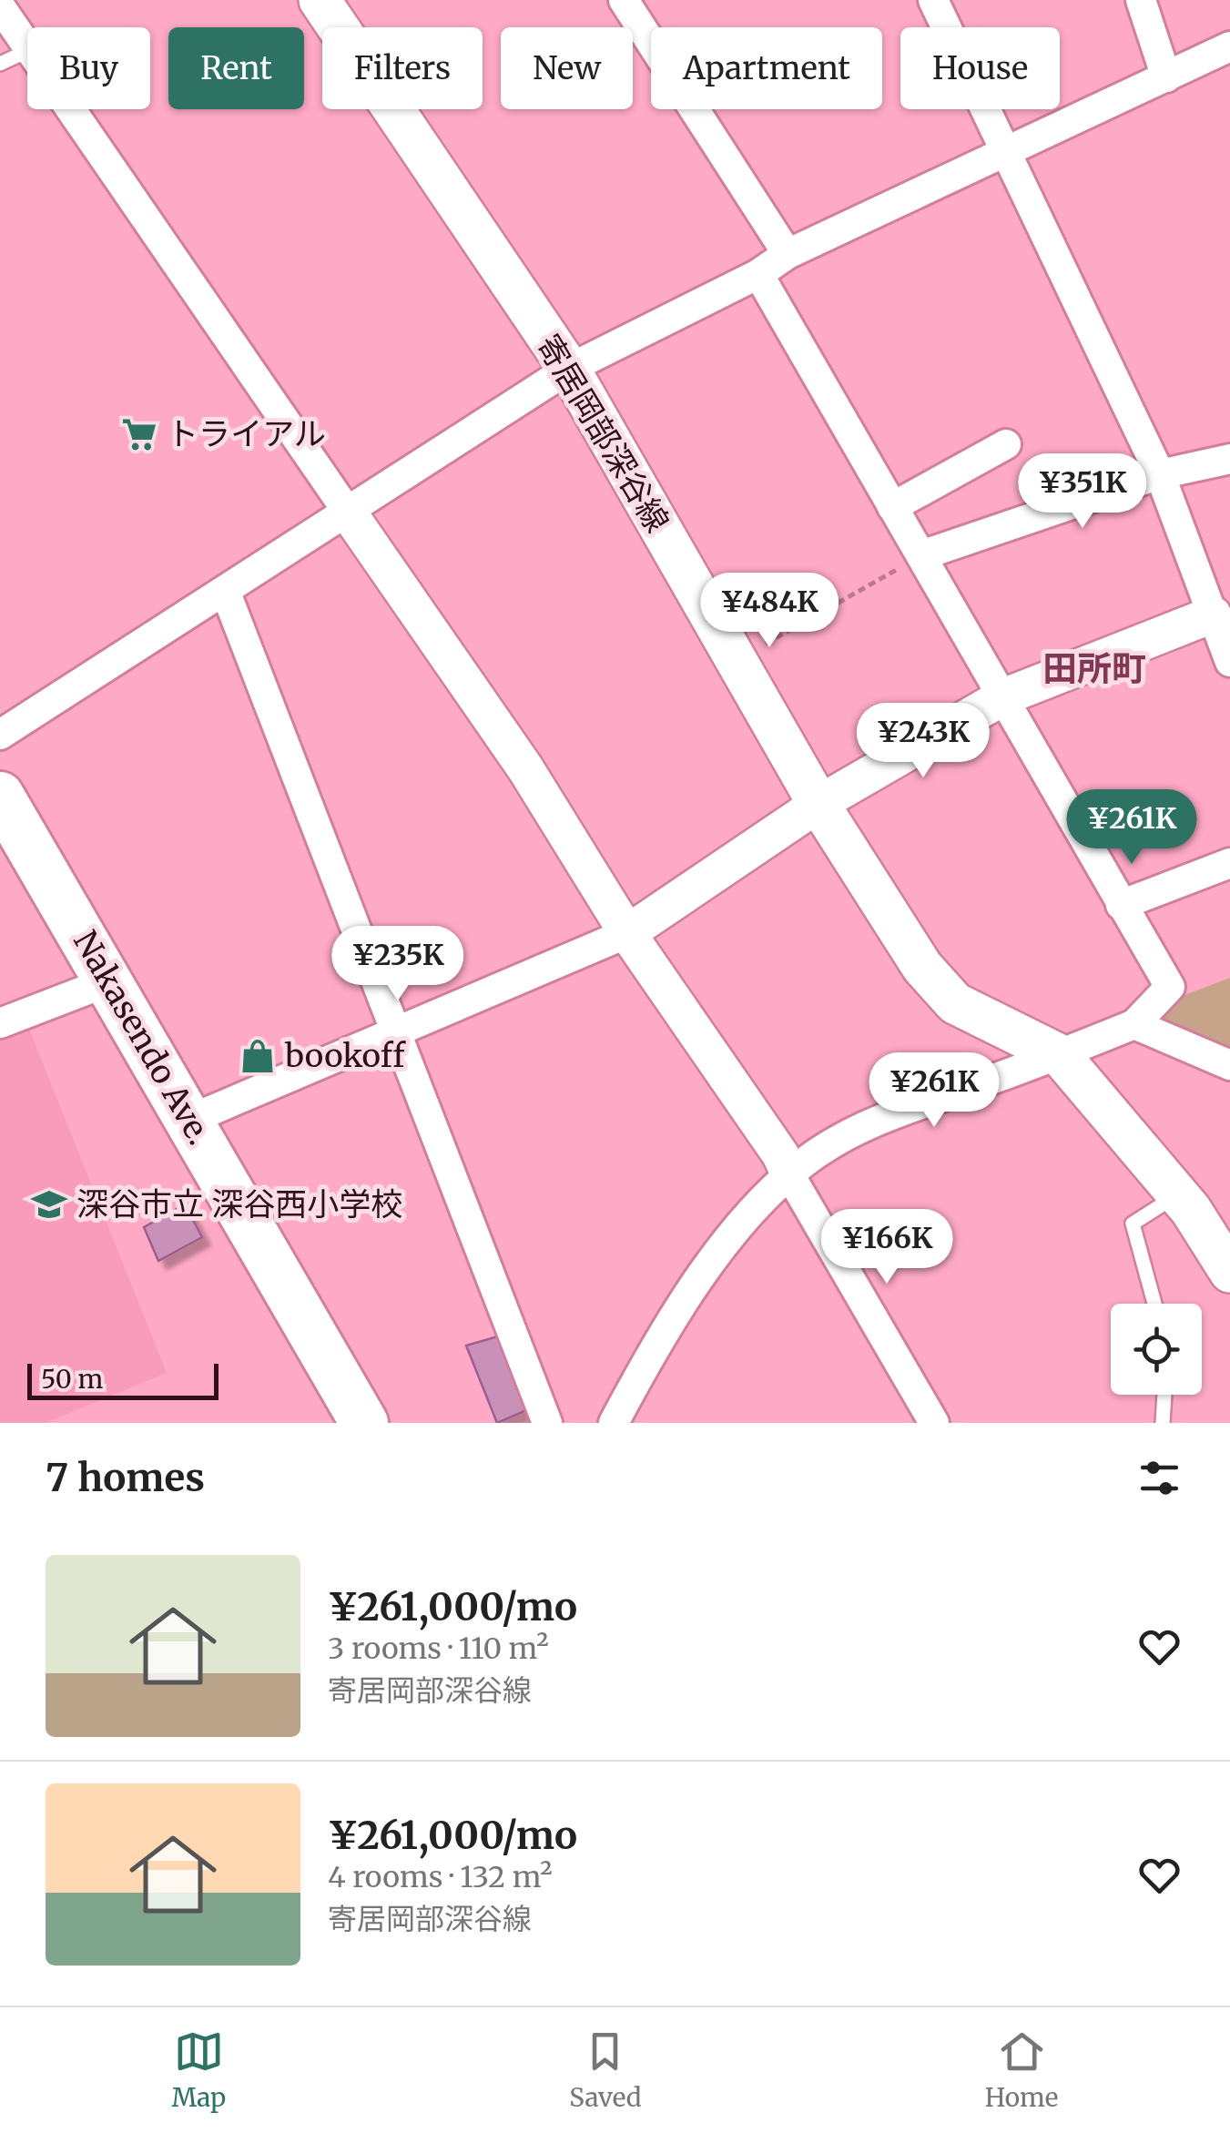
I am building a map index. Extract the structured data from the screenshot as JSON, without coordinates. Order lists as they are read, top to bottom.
{
  "streets": {
    "highway": ["Nakasendo Ave."],
    "main road": ["寄居岡部深谷線"]
  },
  "districts": ["田所町"],
  "places": {
    "supermarket": ["トライアル"],
    "shop": ["bookoff"],
    "school or university": ["深谷市立 深谷西小学校"]
  },
  "scale_bar": "50 m",
  "page": {
    "chip": [
      "Buy",
      "Rent",
      "Filters",
      "New",
      "Apartment",
      "House"
    ],
    "price": [
      "¥351K",
      "¥484K",
      "¥243K",
      "¥261K",
      "¥235K",
      "¥261K",
      "¥166K"
    ],
    "scale": "50 m",
    "heading": "7 homes",
    "list": [
      {
        "name": "¥261,000/mo",
        "note": "3 rooms · 110 m² · 寄居岡部深谷線"
      },
      {
        "name": "¥261,000/mo",
        "note": "4 rooms · 132 m² · 寄居岡部深谷線"
      }
    ],
    "tabs": ["Map", "Saved", "Home"]
  }
}
